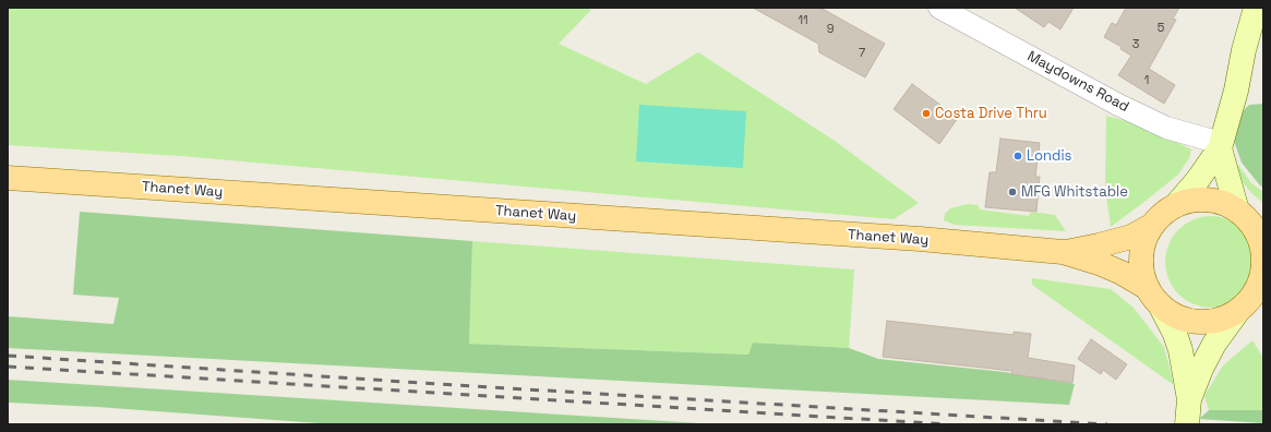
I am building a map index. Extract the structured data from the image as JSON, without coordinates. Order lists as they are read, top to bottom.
{
  "streets": {
    "main road": ["Thanet Way"],
    "street": ["Maydowns Road"]
  },
  "places": ["Costa Drive Thru", "Londis", "MFG Whitstable"],
  "house_numbers": [
    "11",
    "5",
    "9",
    "3",
    "7",
    "1"
  ]
}
